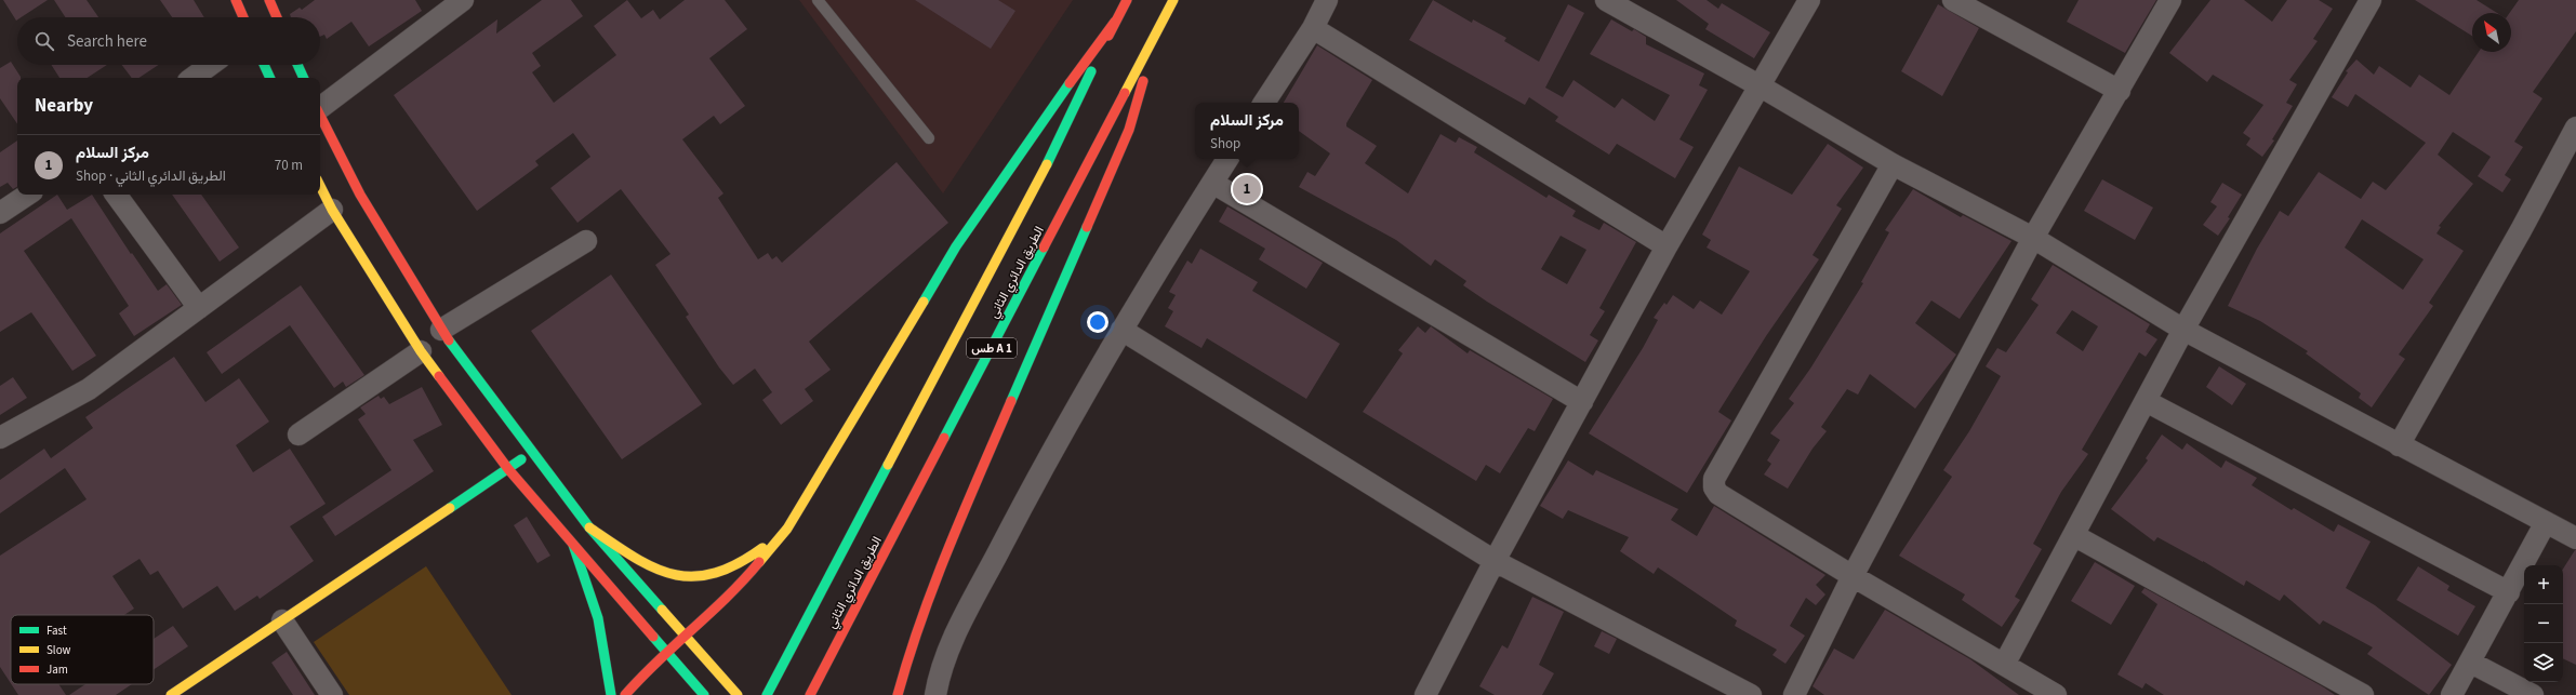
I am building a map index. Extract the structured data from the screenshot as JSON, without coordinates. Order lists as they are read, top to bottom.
{
  "streets": {
    "main road": ["الطريق الدائري الثاني", "طس A 1"]
  },
  "legend": ["Fast", "Slow", "Jam"],
  "north": "top left",
  "page": {
    "search": "Search here",
    "heading": "Nearby",
    "popup": ["مركز السلام", "Shop"],
    "list": [
      {
        "mark": "1",
        "name": "مركز السلام",
        "note": "Shop · الطريق الدائري الثاني",
        "value": "70 m"
      }
    ],
    "pins": "1",
    "map_buttons": ["+", "−"]
  }
}
